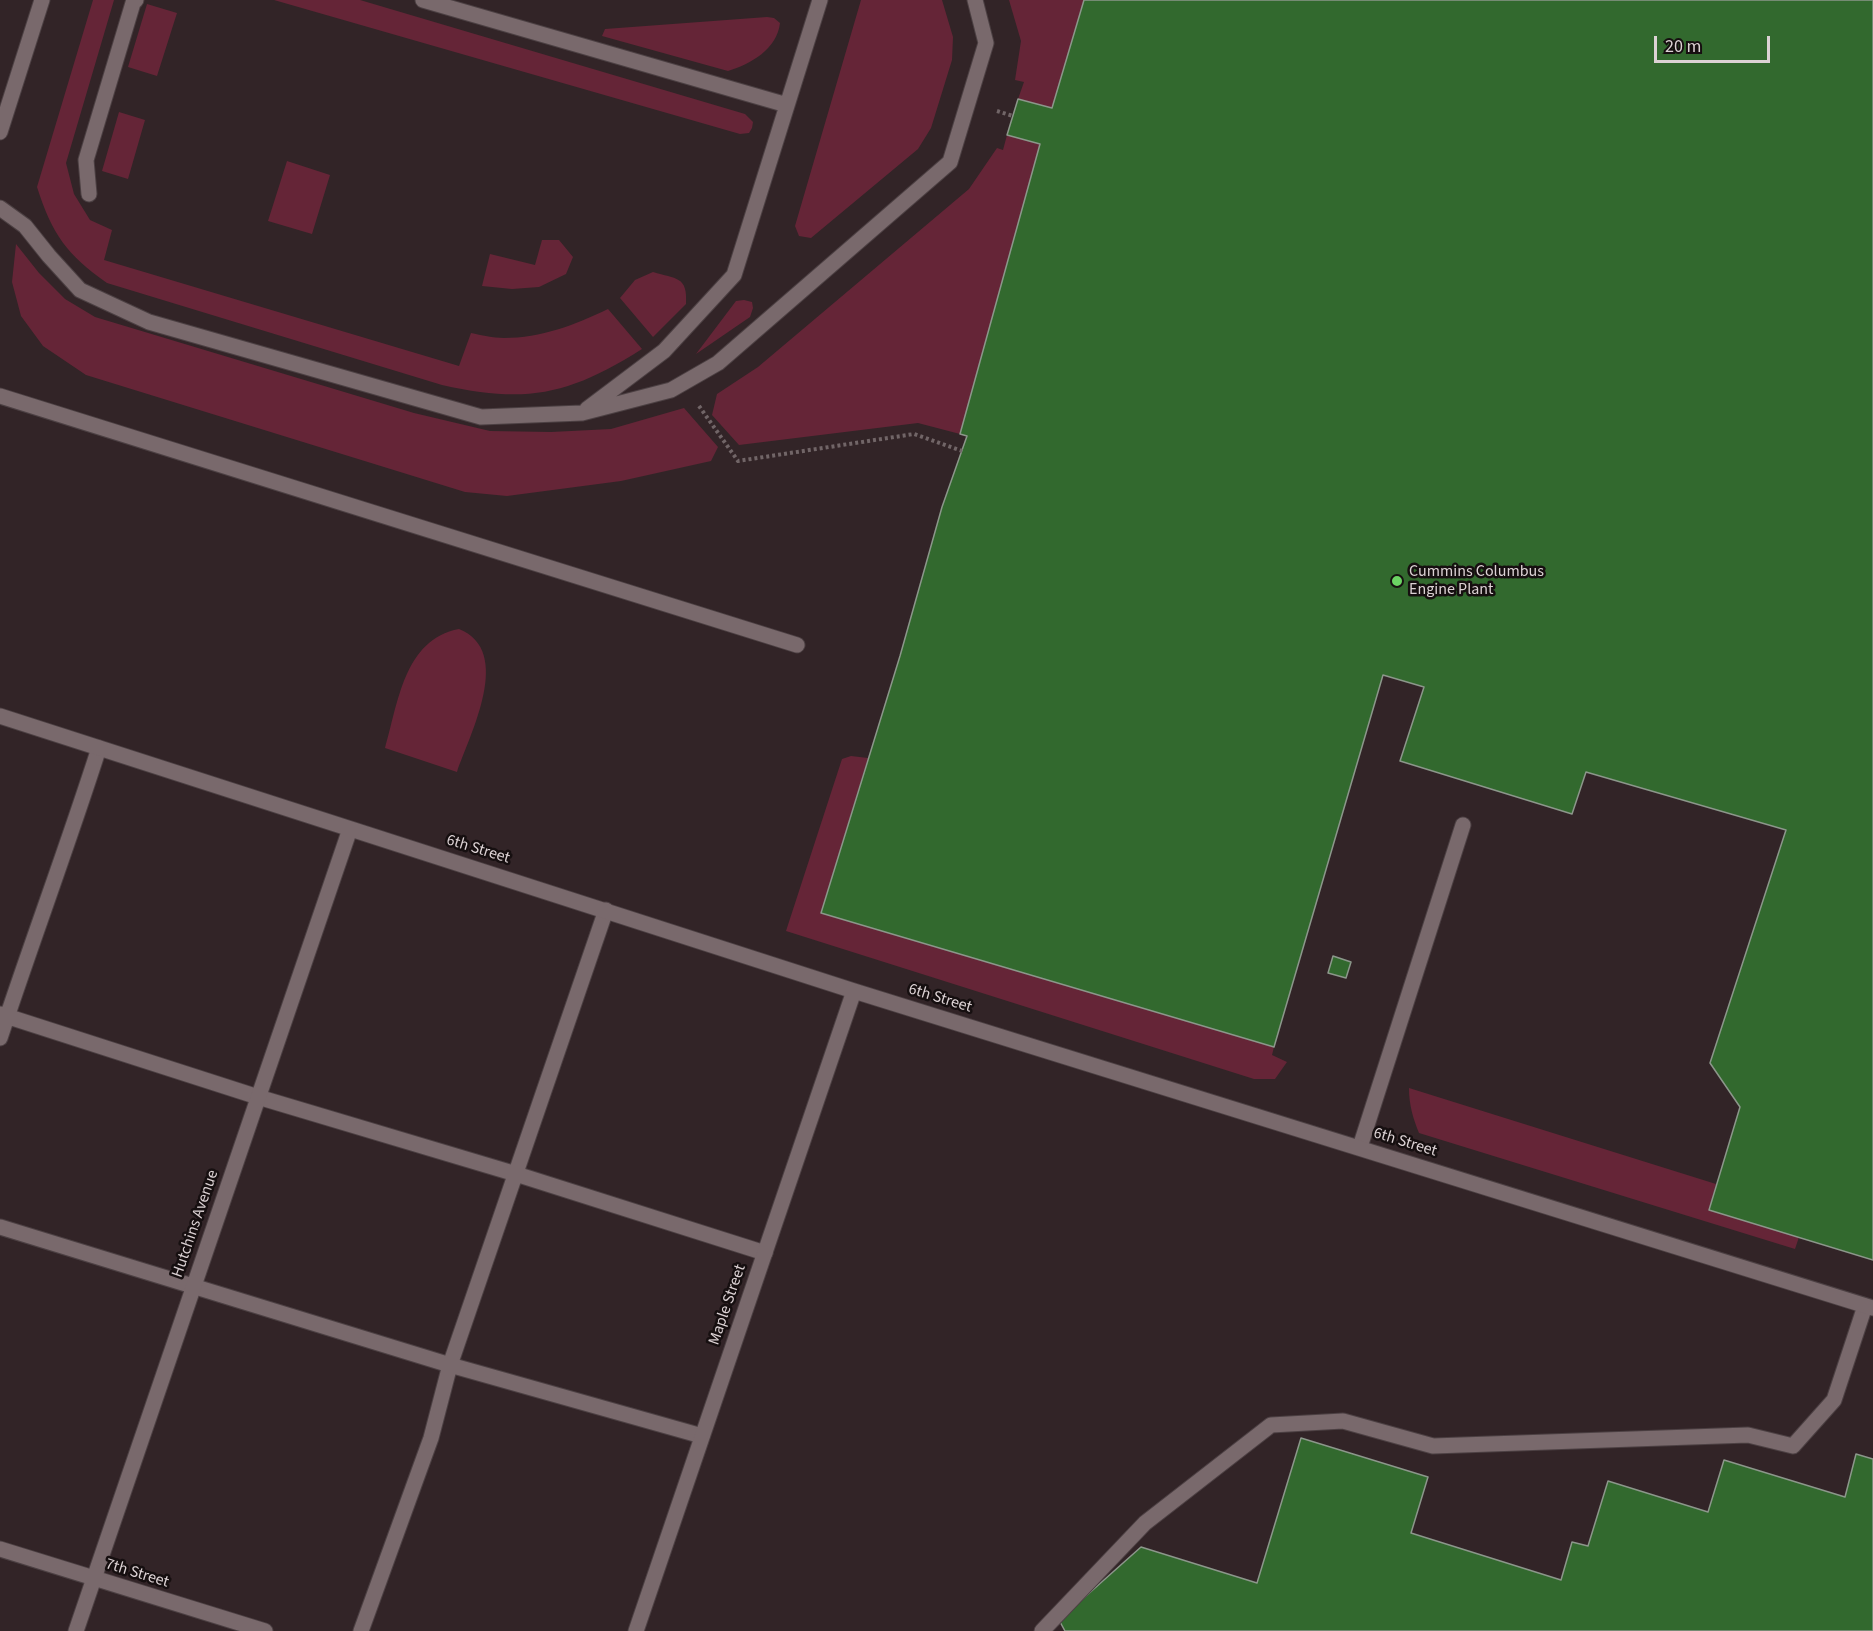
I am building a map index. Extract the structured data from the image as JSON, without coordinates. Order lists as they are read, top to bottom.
{
  "streets": {
    "street": [
      "6th Street",
      "Hutchins Avenue",
      "Maple Street",
      "7th Street"
    ]
  },
  "crossings": [
    ["6th Street", "Hutchins Avenue"],
    ["6th Street", "Maple Street"],
    ["Hutchins Avenue", "7th Street"]
  ],
  "places": ["Cummins Columbus Engine Plant"],
  "scale_bar": "20 m"
}
